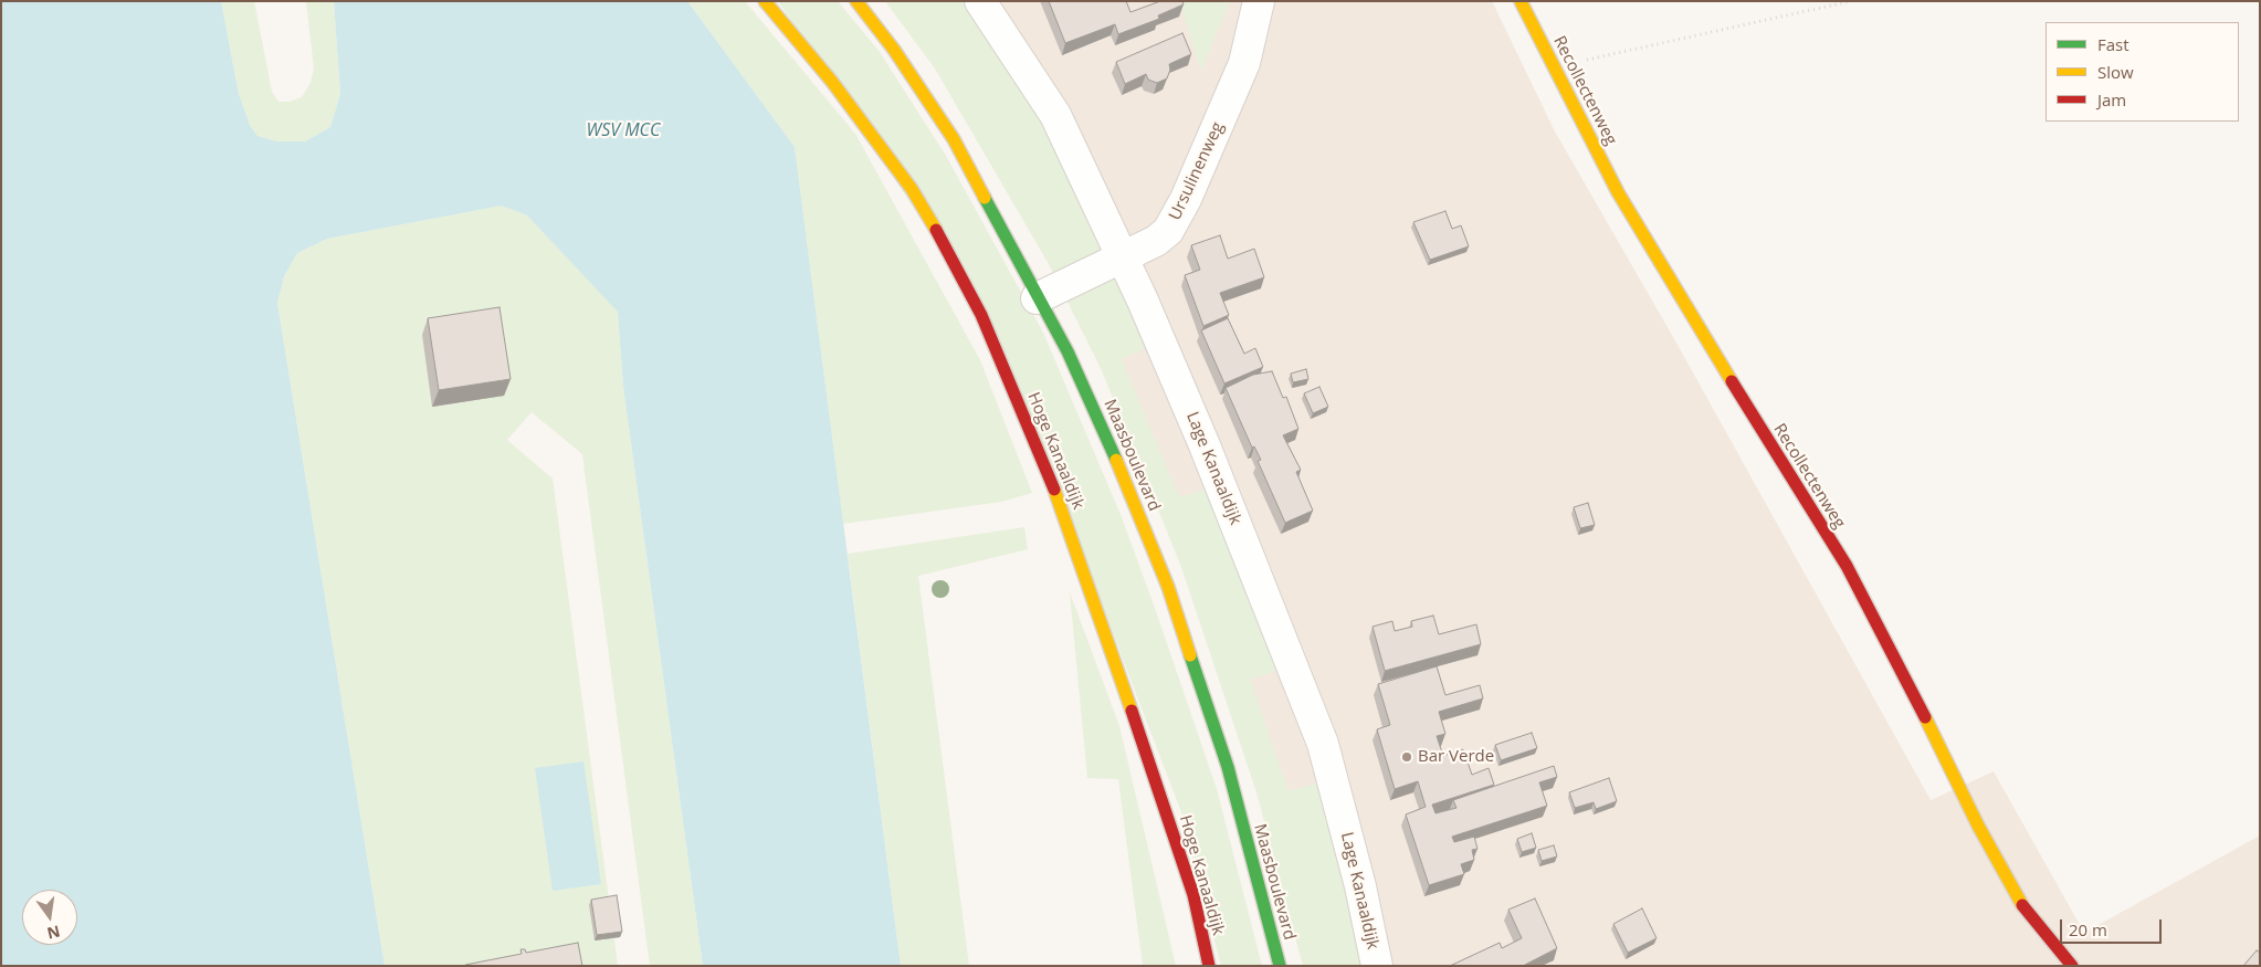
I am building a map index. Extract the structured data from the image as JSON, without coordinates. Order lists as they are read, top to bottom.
{
  "streets": {
    "street": [
      "Recollectenweg",
      "Ursulinenweg",
      "Hoge Kanaaldijk",
      "Maasboulevard",
      "Lage Kanaaldijk"
    ]
  },
  "crossings": [
    ["Ursulinenweg", "Maasboulevard"],
    ["Ursulinenweg", "Lage Kanaaldijk"]
  ],
  "water": ["WSV MCC"],
  "places": ["Bar Verde"],
  "legend": ["Fast", "Slow", "Jam"],
  "scale_bar": "20 m",
  "north": "bottom"
}
